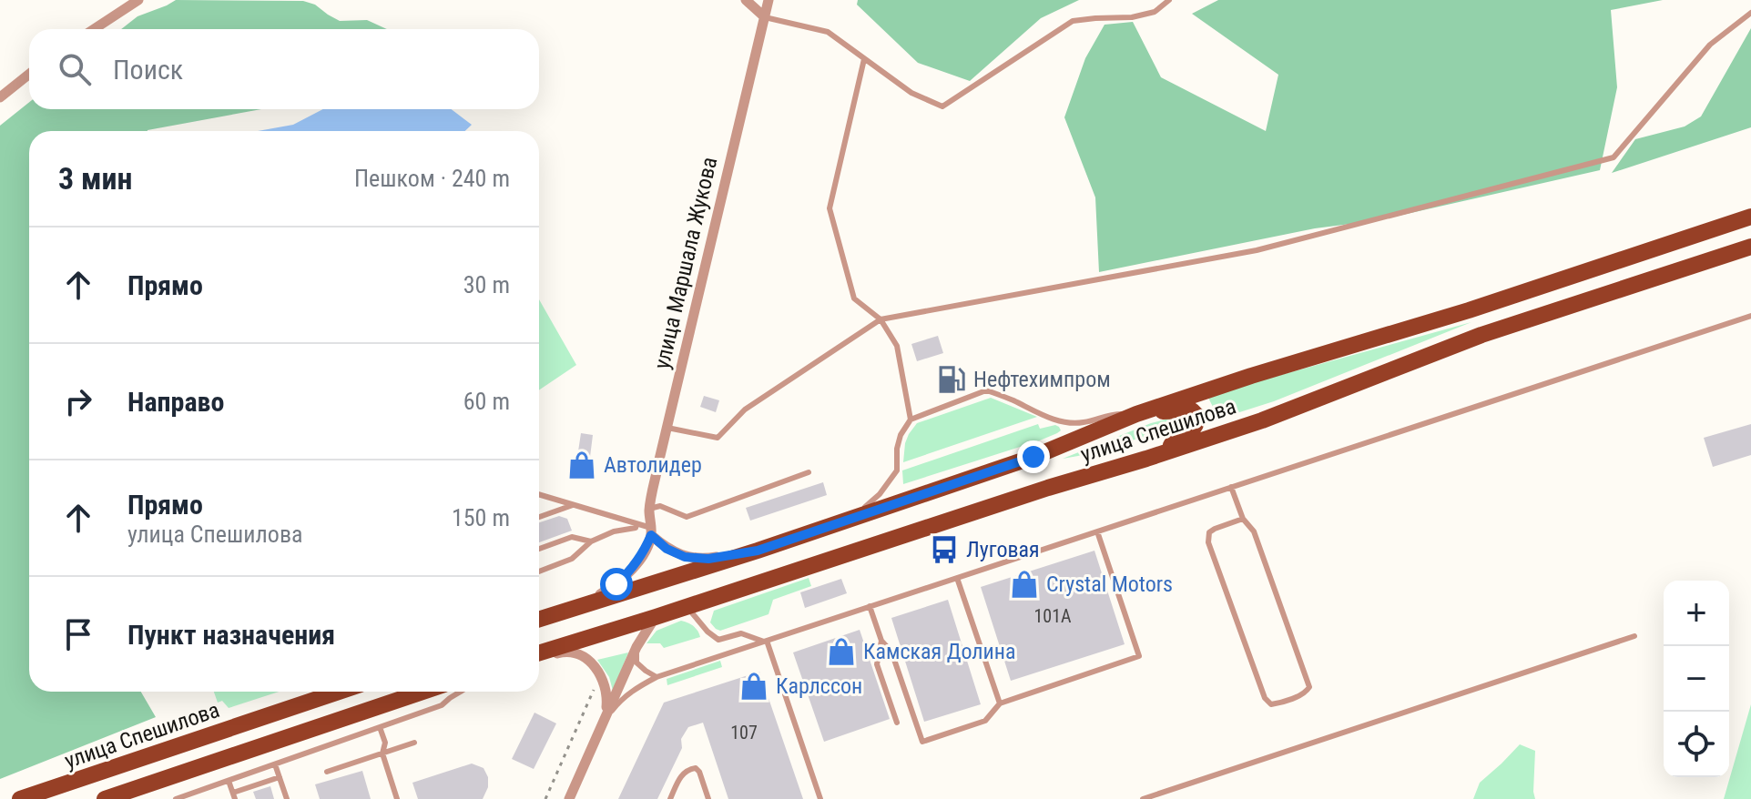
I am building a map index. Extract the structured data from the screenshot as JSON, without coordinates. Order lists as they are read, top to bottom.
{
  "streets": {
    "main road": ["улица Спешилова"],
    "street": ["улица Маршала Жукова"]
  },
  "places": {
    "fuel station": ["Нефтехимпром"],
    "shop": [
      "Автолидер",
      "Crystal Motors",
      "Камская Долина",
      "Карлссон"
    ],
    "bus stop": ["Луговая"]
  },
  "house_numbers": ["101А", "107"],
  "page": {
    "search": "Поиск",
    "heading": ["3 мин", "Пешком · 240 m"],
    "list": [
      ["Прямо", "30 m"],
      ["Направо", "60 m"],
      ["Прямо", "улица Спешилова", "150 m"],
      "Пункт назначения"
    ],
    "map_buttons": ["+", "−"]
  }
}
